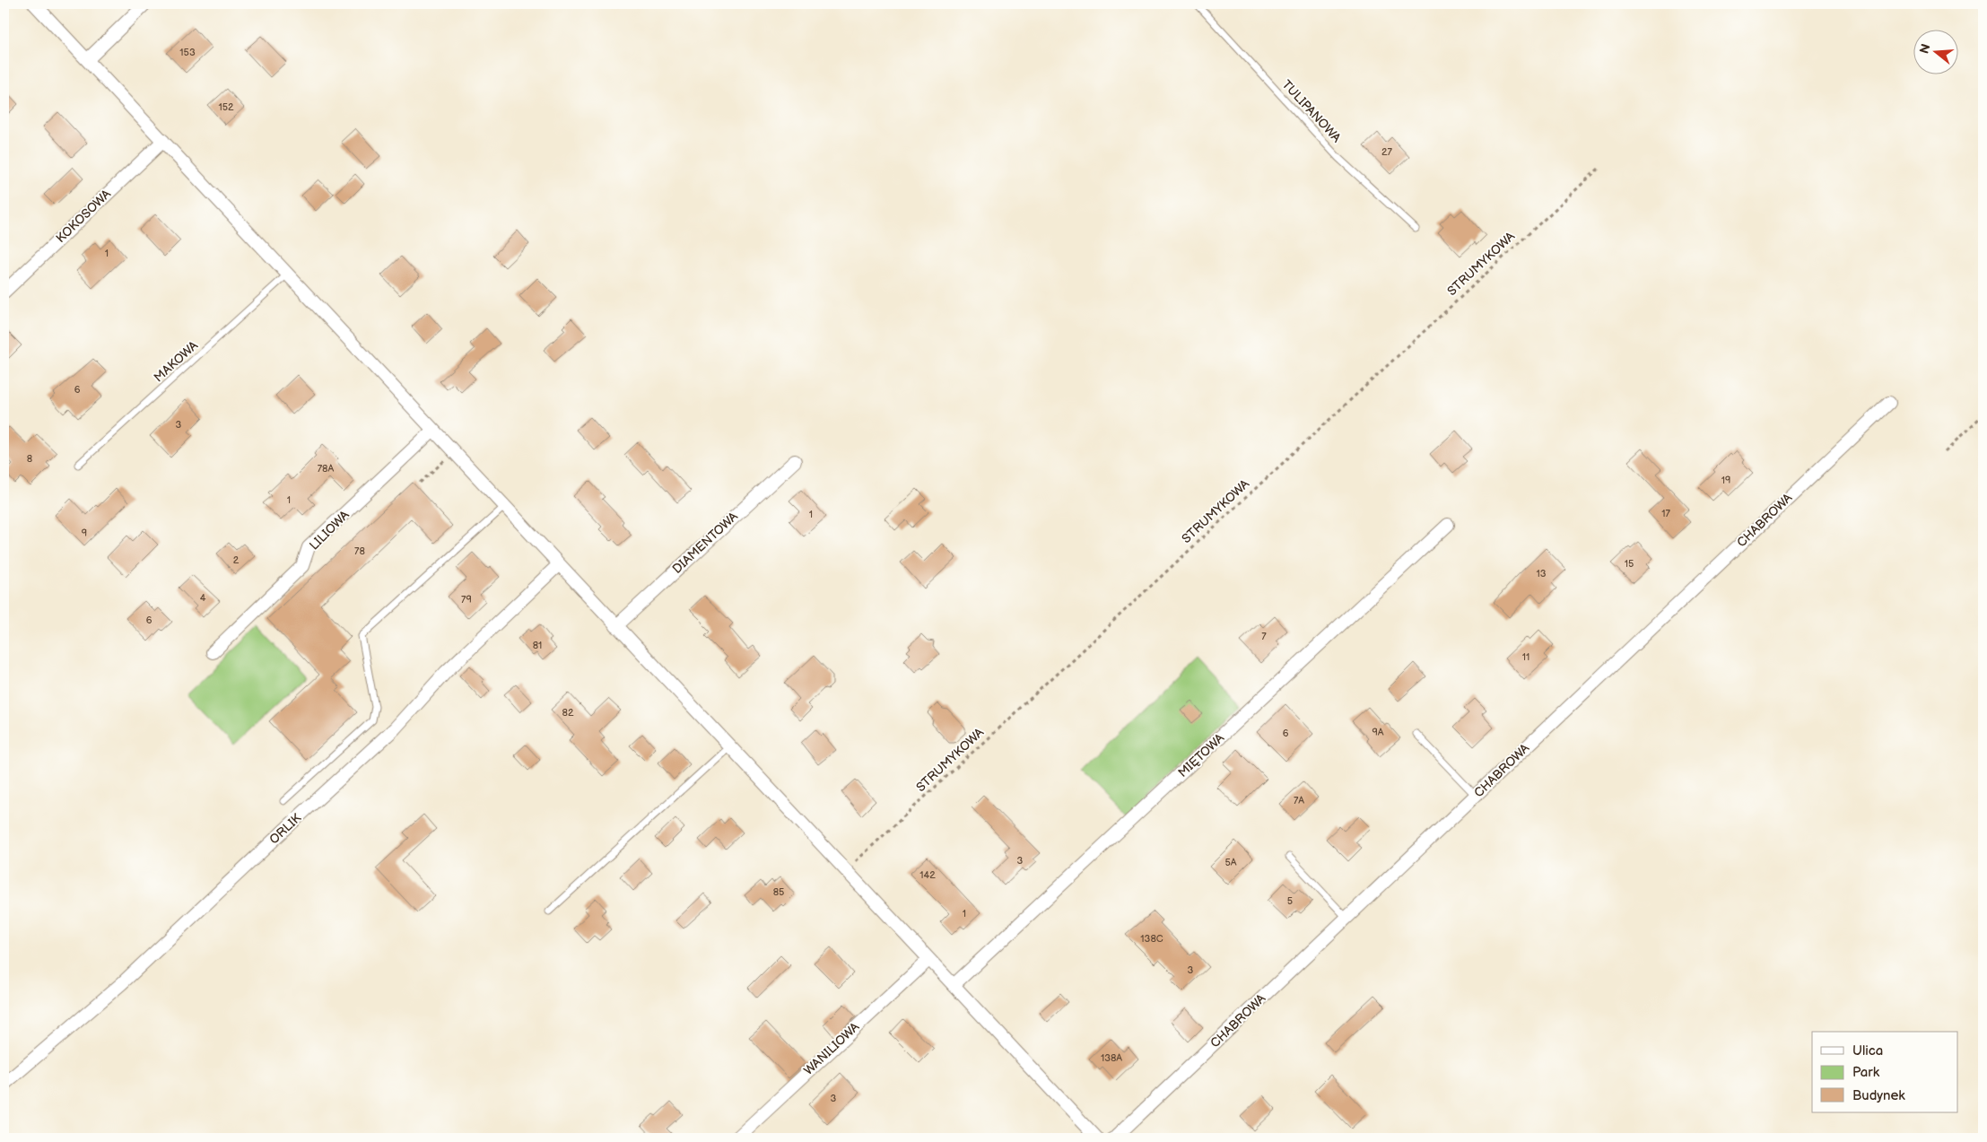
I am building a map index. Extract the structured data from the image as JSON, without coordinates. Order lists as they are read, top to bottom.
{
  "streets": {
    "street": [
      "KOKOSOWA",
      "CHABROWA",
      "LILIOWA",
      "DIAMENTOWA",
      "MIĘTOWA",
      "ORLIK",
      "WANILIOWA"
    ],
    "lane": ["TULIPANOWA", "MAKOWA"],
    "path": ["STRUMYKOWA"]
  },
  "house_numbers": [
    "153",
    "152",
    "27",
    "1",
    "6",
    "3",
    "8",
    "78A",
    "19",
    "1",
    "17",
    "1",
    "9",
    "78",
    "2",
    "15",
    "13",
    "4",
    "79",
    "6",
    "7",
    "81",
    "11",
    "82",
    "9A",
    "6",
    "7A",
    "3",
    "5A",
    "142",
    "85",
    "5",
    "1",
    "138C",
    "3",
    "138A",
    "3"
  ],
  "legend": ["Ulica", "Park", "Budynek"],
  "north": "left"
}
